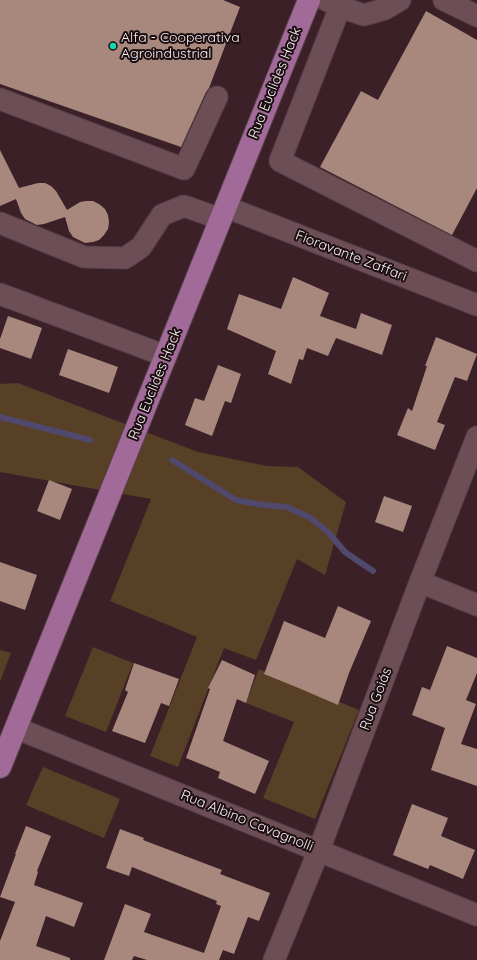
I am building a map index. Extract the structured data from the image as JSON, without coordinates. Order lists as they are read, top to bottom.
{
  "streets": {
    "main road": ["Rua Euclides Hack"],
    "street": ["Fioravante Zaffari", "Rua Goiás", "Rua Albino Cavagnolli"]
  },
  "crossings": [
    ["Rua Euclides Hack", "Fioravante Zaffari"],
    ["Rua Euclides Hack", "Rua Albino Cavagnolli"],
    ["Rua Goiás", "Rua Albino Cavagnolli"]
  ],
  "places": ["Alfa - Cooperativa Agroindustrial"]
}
